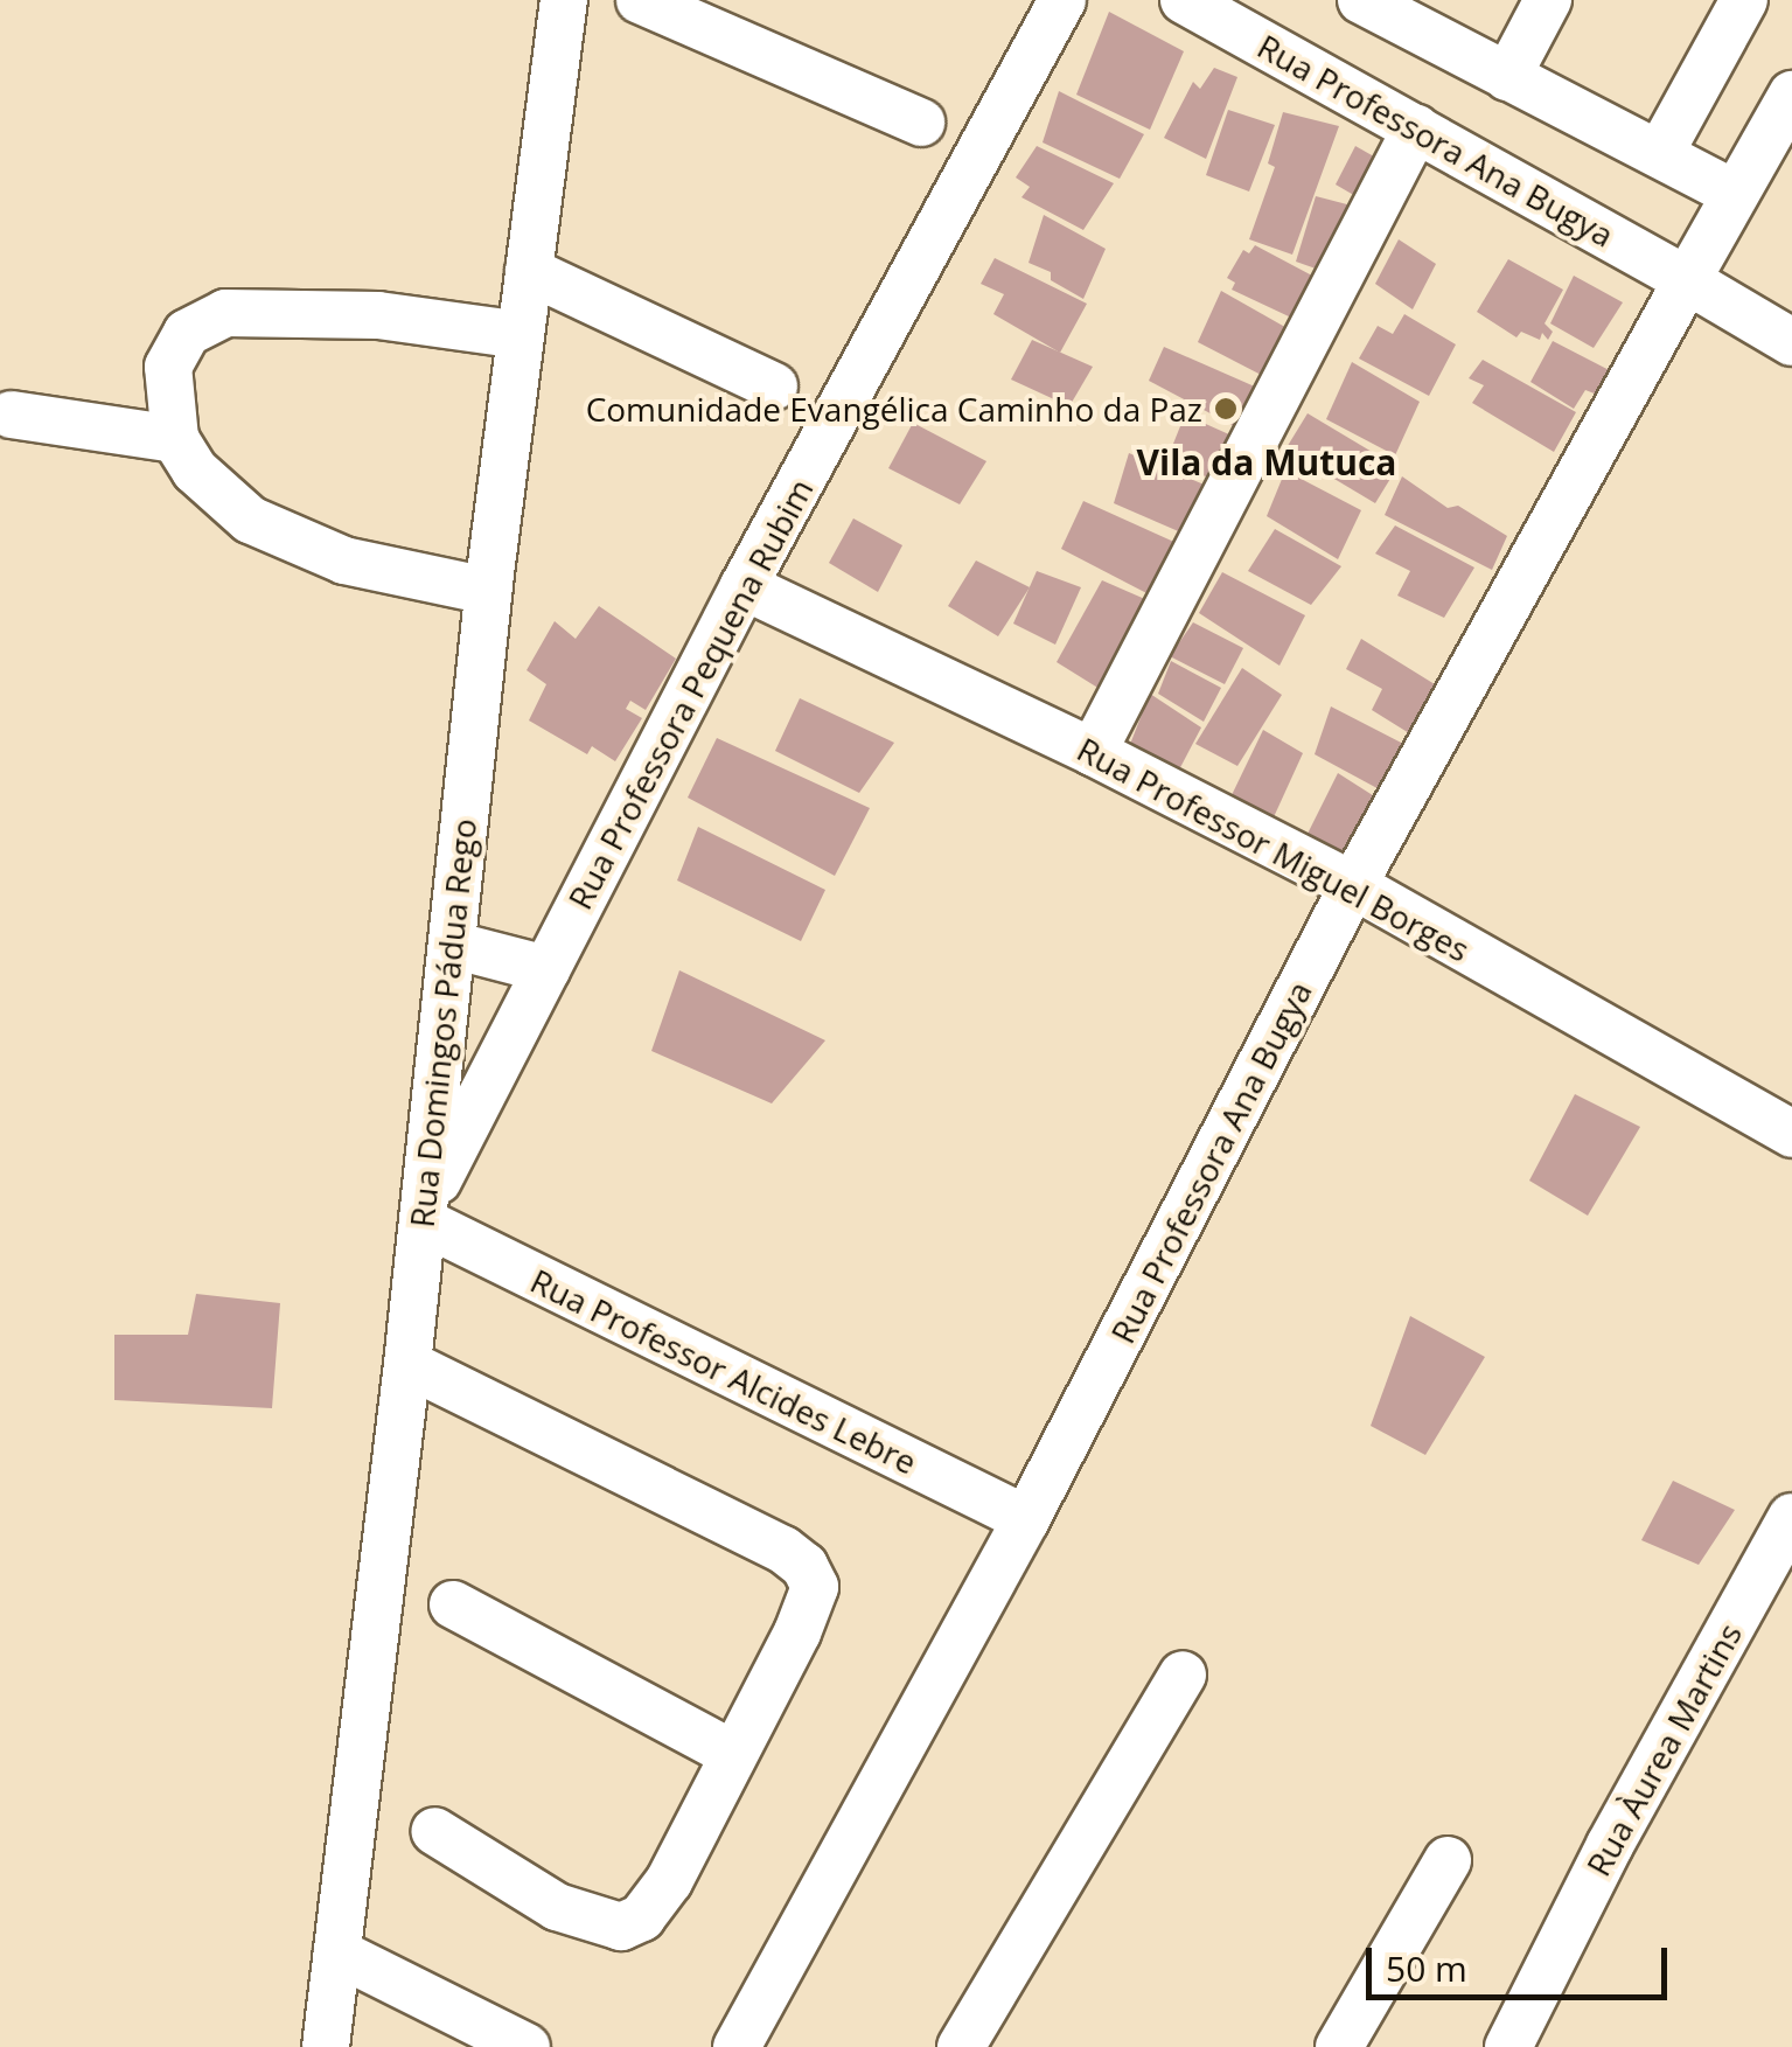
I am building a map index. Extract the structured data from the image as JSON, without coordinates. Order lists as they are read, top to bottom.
{
  "streets": {
    "street": [
      "Rua Professora Ana Bugya",
      "Rua Professora Pequena Rubim",
      "Rua Professor Miguel Borges",
      "Rua Domingos Pádua Rego",
      "Rua Professor Alcides Lebre",
      "Rua Àurea Martins"
    ]
  },
  "crossings": [
    ["Rua Professora Ana Bugya", "Rua Professor Miguel Borges"],
    ["Rua Professora Ana Bugya", "Rua Professor Alcides Lebre"],
    ["Rua Professora Pequena Rubim", "Rua Professor Miguel Borges"],
    ["Rua Professora Pequena Rubim", "Rua Domingos Pádua Rego"],
    ["Rua Professora Pequena Rubim", "Rua Professor Alcides Lebre"],
    ["Rua Domingos Pádua Rego", "Rua Professor Alcides Lebre"]
  ],
  "districts": ["Vila da Mutuca"],
  "places": ["Comunidade Evangélica Caminho da Paz"],
  "scale_bar": "50 m"
}
